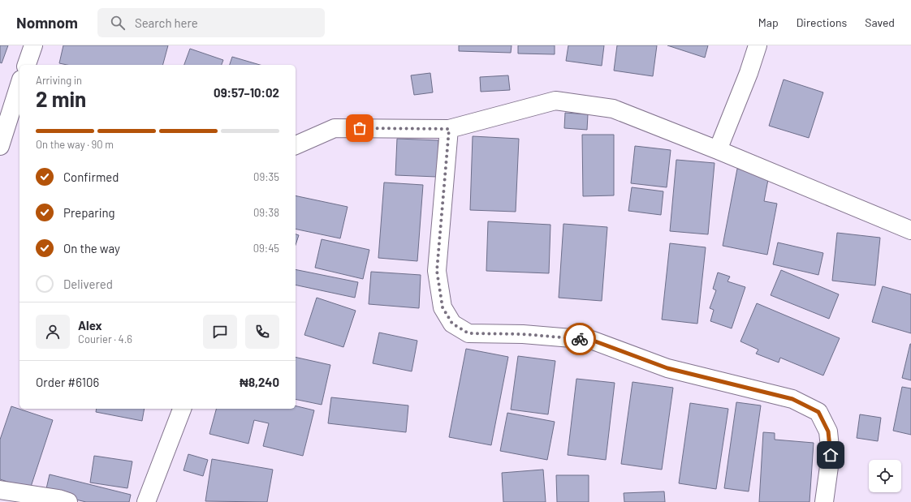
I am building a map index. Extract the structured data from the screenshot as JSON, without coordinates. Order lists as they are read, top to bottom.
{
  "page": {
    "header": "Nomnom",
    "search": "Search here",
    "nav": ["Map", "Directions", "Saved"],
    "heading": ["2 min", "Arriving in", "09:57–10:02"],
    "panel": [
      "Alex",
      "Courier · 4.6",
      "Order #6106",
      "₦8,240"
    ],
    "bar": "On the way · 90 m",
    "list": [
      ["Confirmed", "09:35"],
      ["Preparing", "09:38"],
      ["On the way", "09:45"],
      "Delivered"
    ]
  }
}
